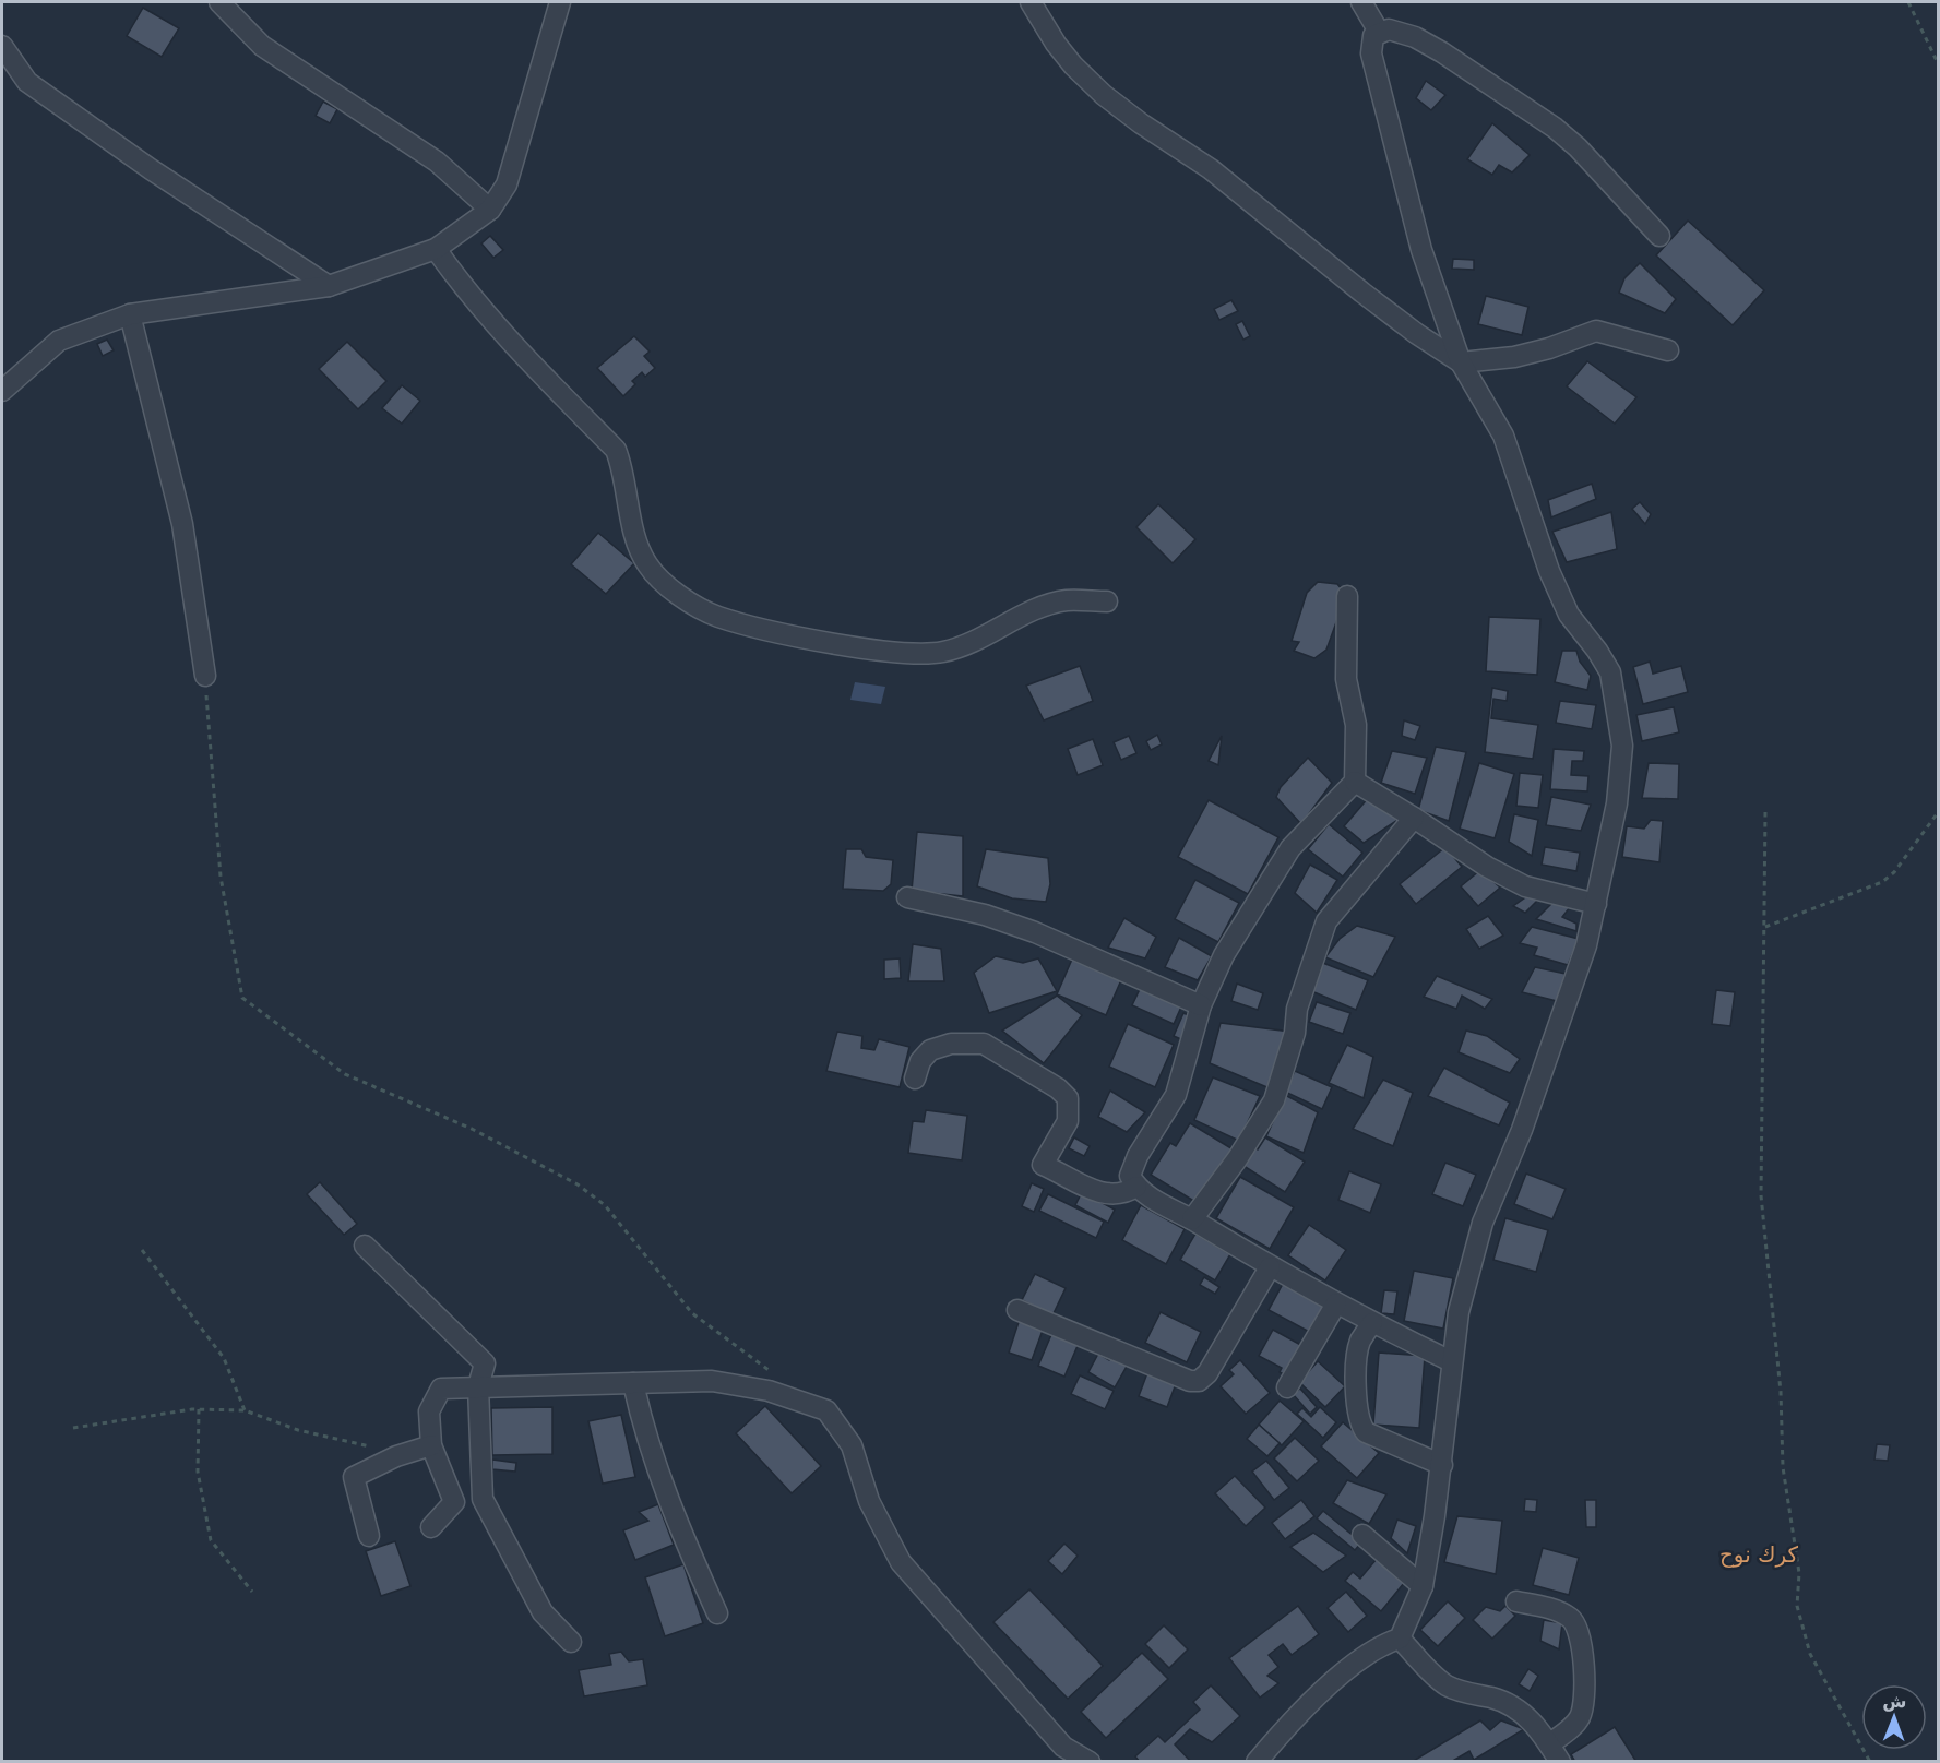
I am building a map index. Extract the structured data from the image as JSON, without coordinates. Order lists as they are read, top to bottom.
{
  "districts": ["كرك نوح"],
  "north": "top"
}
